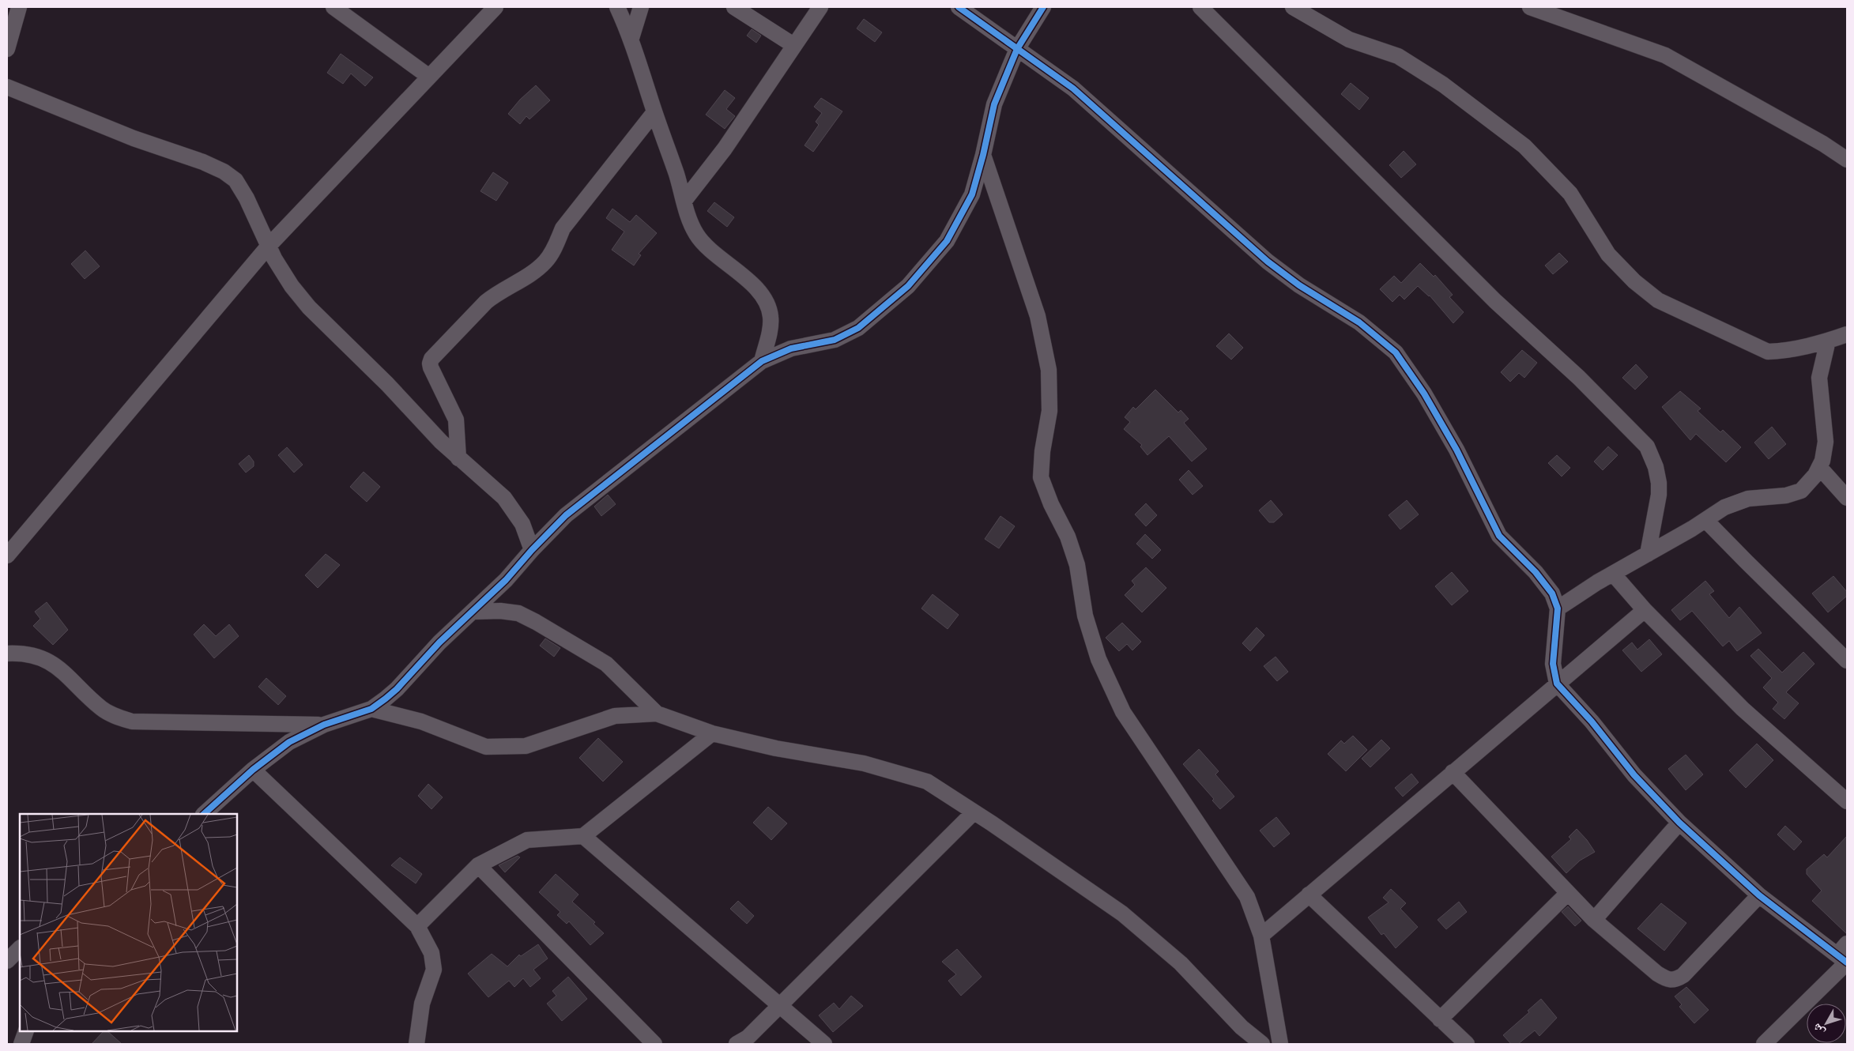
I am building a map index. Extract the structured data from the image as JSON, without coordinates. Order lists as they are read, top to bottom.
{
  "north": "bottom left"
}
